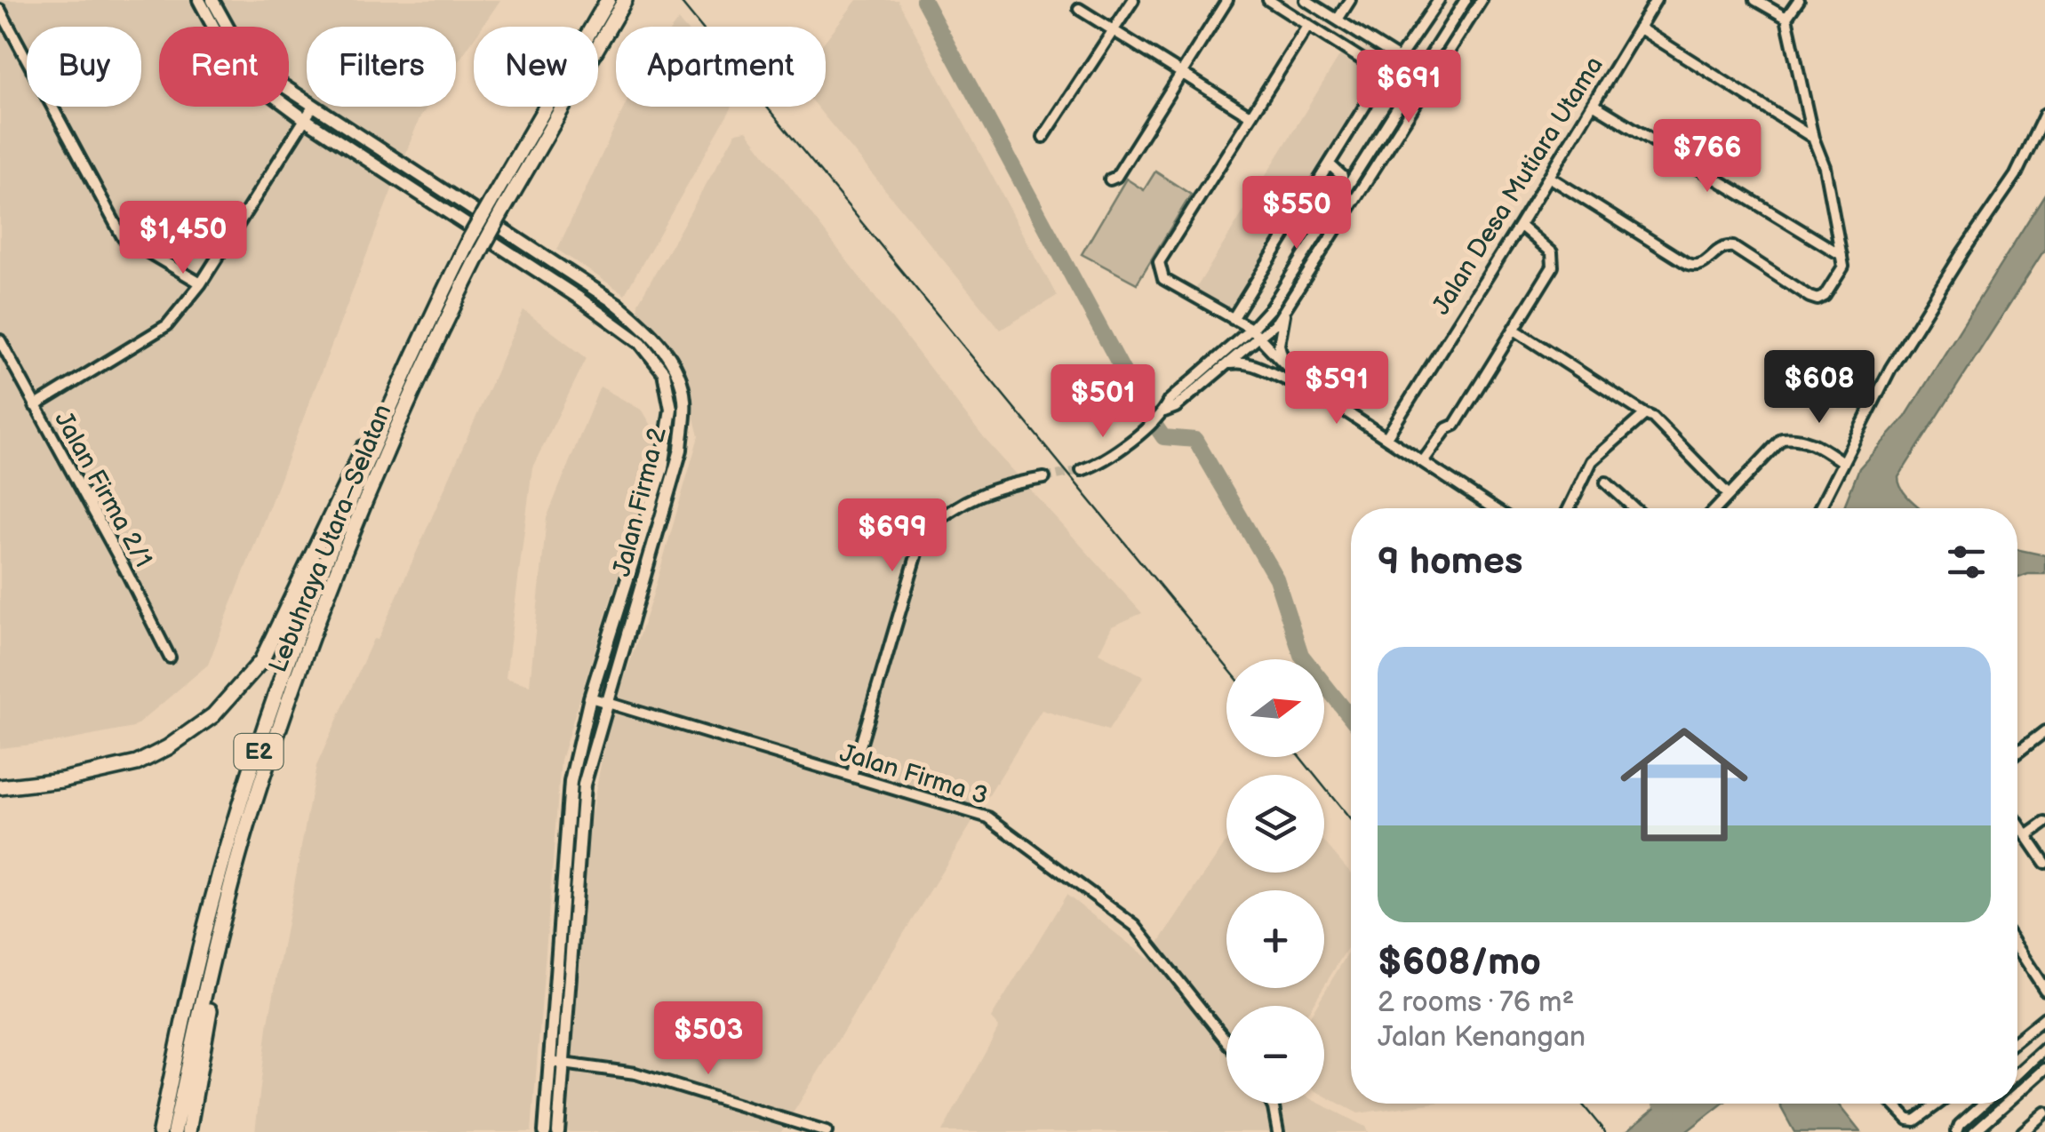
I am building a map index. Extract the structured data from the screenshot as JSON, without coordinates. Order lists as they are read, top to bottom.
{
  "streets": {
    "highway": ["Lebuhraya Utara–Selatan", "E2"],
    "main road": ["Jalan Firma 2"],
    "street": ["Jalan Desa Mutiara Utama", "Jalan Firma 2/1", "Jalan Firma 3"]
  },
  "crossings": [
    ["Jalan Firma 2", "Jalan Firma 3"]
  ],
  "north": "right",
  "page": {
    "chip": [
      "Buy",
      "Rent",
      "Filters",
      "New",
      "Apartment"
    ],
    "price": [
      "$691",
      "$766",
      "$550",
      "$1,450",
      "$608",
      "$591",
      "$501",
      "$699",
      "$503"
    ],
    "heading": "9 homes",
    "list": [
      {
        "name": "$608/mo",
        "note": "2 rooms · 76 m² · Jalan Kenangan"
      }
    ],
    "map_buttons": ["+", "−"]
  }
}
